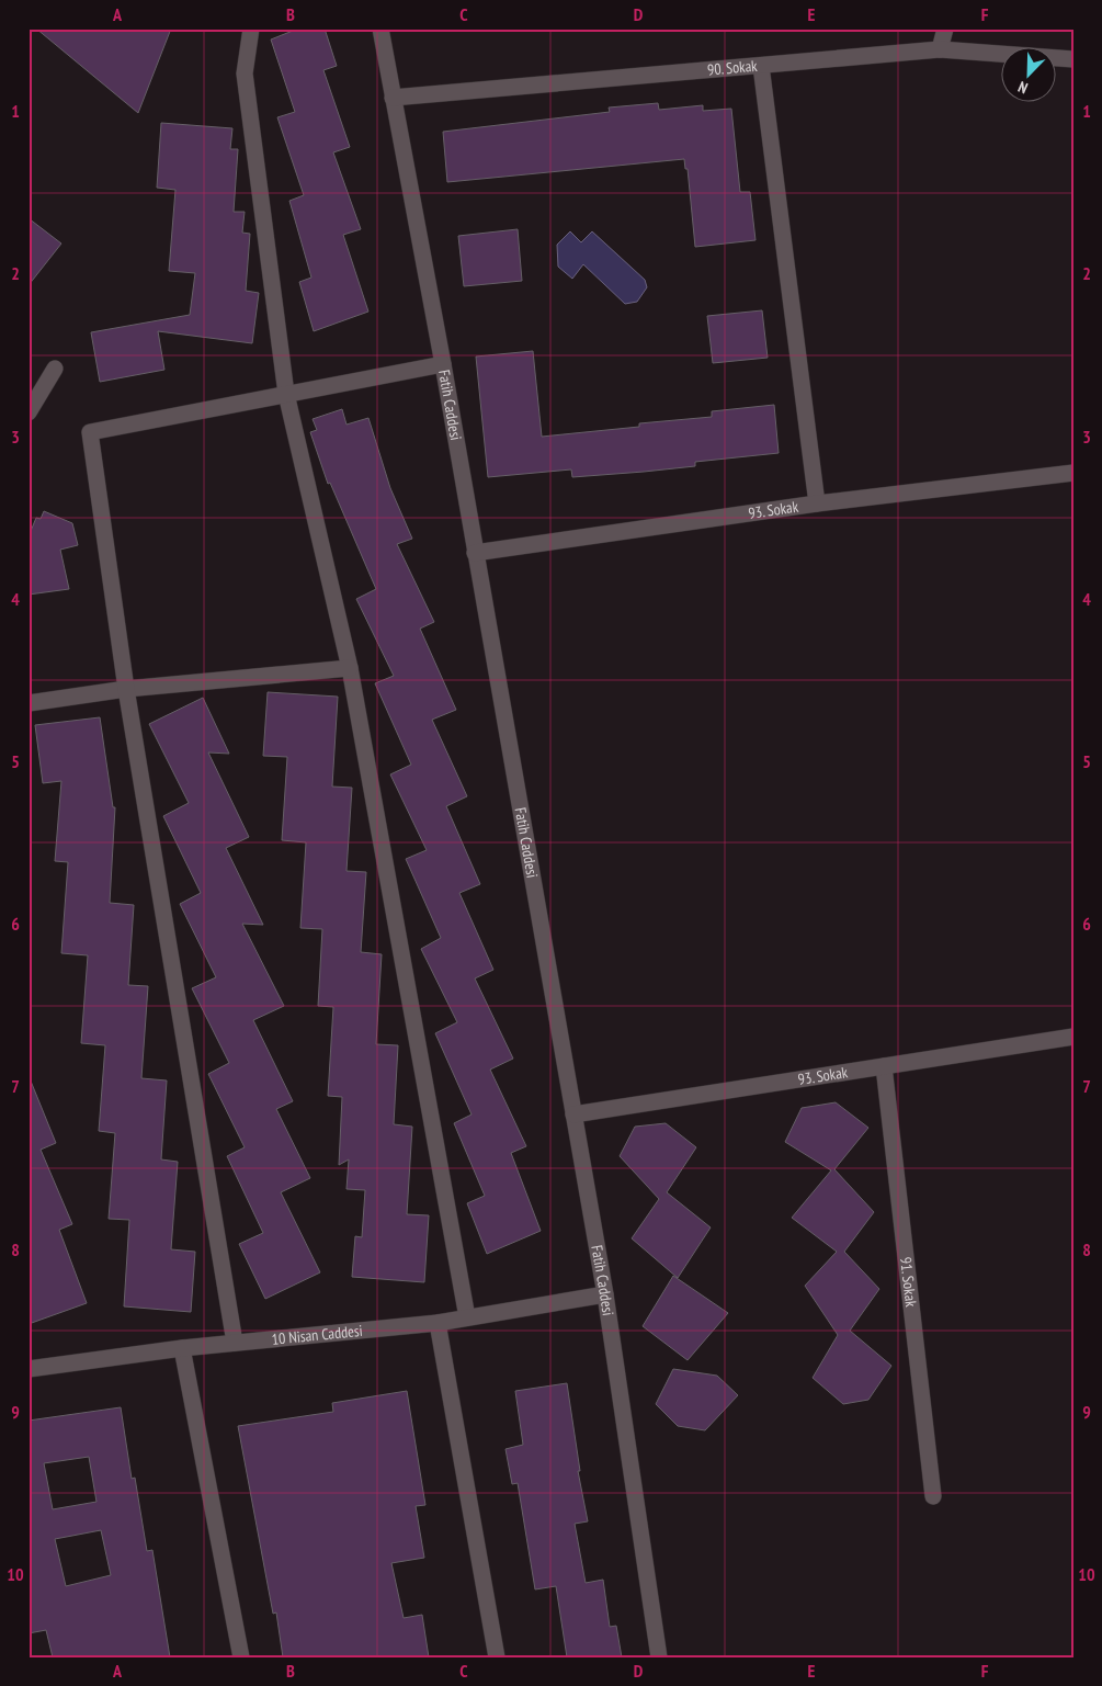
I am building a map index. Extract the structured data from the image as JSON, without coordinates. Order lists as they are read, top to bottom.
{
  "streets": {
    "street": [
      "90. Sokak",
      "Fatih Caddesi",
      "93. Sokak",
      "91. Sokak",
      "10 Nisan Caddesi"
    ]
  },
  "crossings": [
    ["90. Sokak", "Fatih Caddesi"],
    ["Fatih Caddesi", "93. Sokak"],
    ["Fatih Caddesi", "10 Nisan Caddesi"],
    ["93. Sokak", "91. Sokak"]
  ],
  "north": "bottom left",
  "grid": {
    "columns": [
      "A",
      "B",
      "C",
      "D",
      "E",
      "F"
    ],
    "rows": [
      "1",
      "2",
      "3",
      "4",
      "5",
      "6",
      "7",
      "8",
      "9",
      "10"
    ]
  }
}
